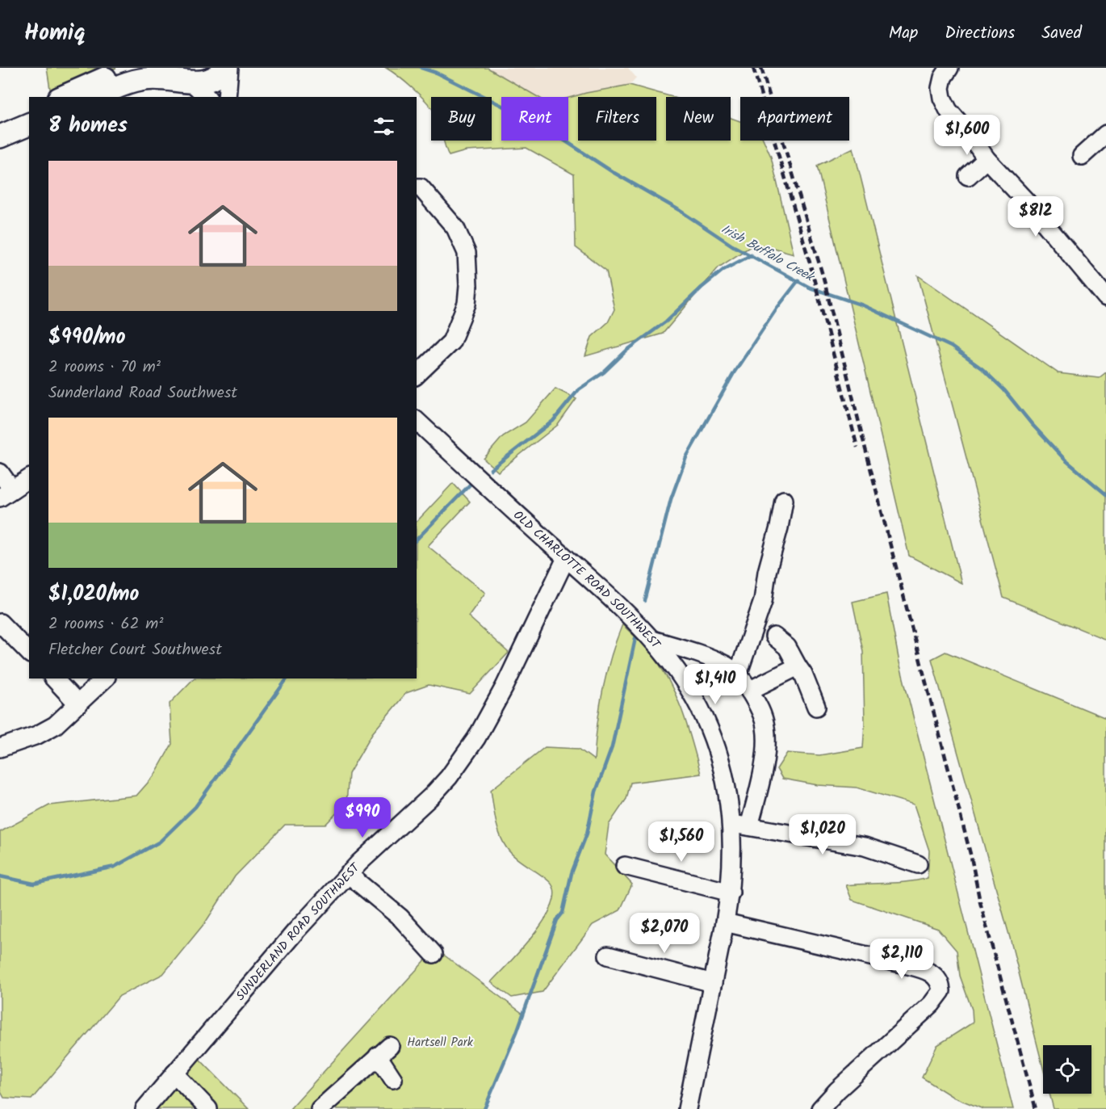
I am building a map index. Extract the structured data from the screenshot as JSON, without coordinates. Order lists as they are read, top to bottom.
{
  "streets": {
    "street": ["OLD CHARLOTTE ROAD SOUTHWEST", "SUNDERLAND ROAD SOUTHWEST"]
  },
  "crossings": [
    ["OLD CHARLOTTE ROAD SOUTHWEST", "SUNDERLAND ROAD SOUTHWEST"]
  ],
  "water": ["Irish Buffalo Creek"],
  "parks": ["Hartsell Park"],
  "page": {
    "header": "Homiq",
    "nav": ["Map", "Directions", "Saved"],
    "chip": [
      "Buy",
      "Rent",
      "Filters",
      "New",
      "Apartment"
    ],
    "heading": "8 homes",
    "price": [
      "$1,600",
      "$812",
      "$1,410",
      "$990",
      "$1,020",
      "$1,560",
      "$2,070",
      "$2,110"
    ],
    "list": [
      {
        "name": "$990/mo",
        "note": "2 rooms · 70 m² · Sunderland Road Southwest"
      },
      {
        "name": "$1,020/mo",
        "note": "2 rooms · 62 m² · Fletcher Court Southwest"
      }
    ]
  }
}
